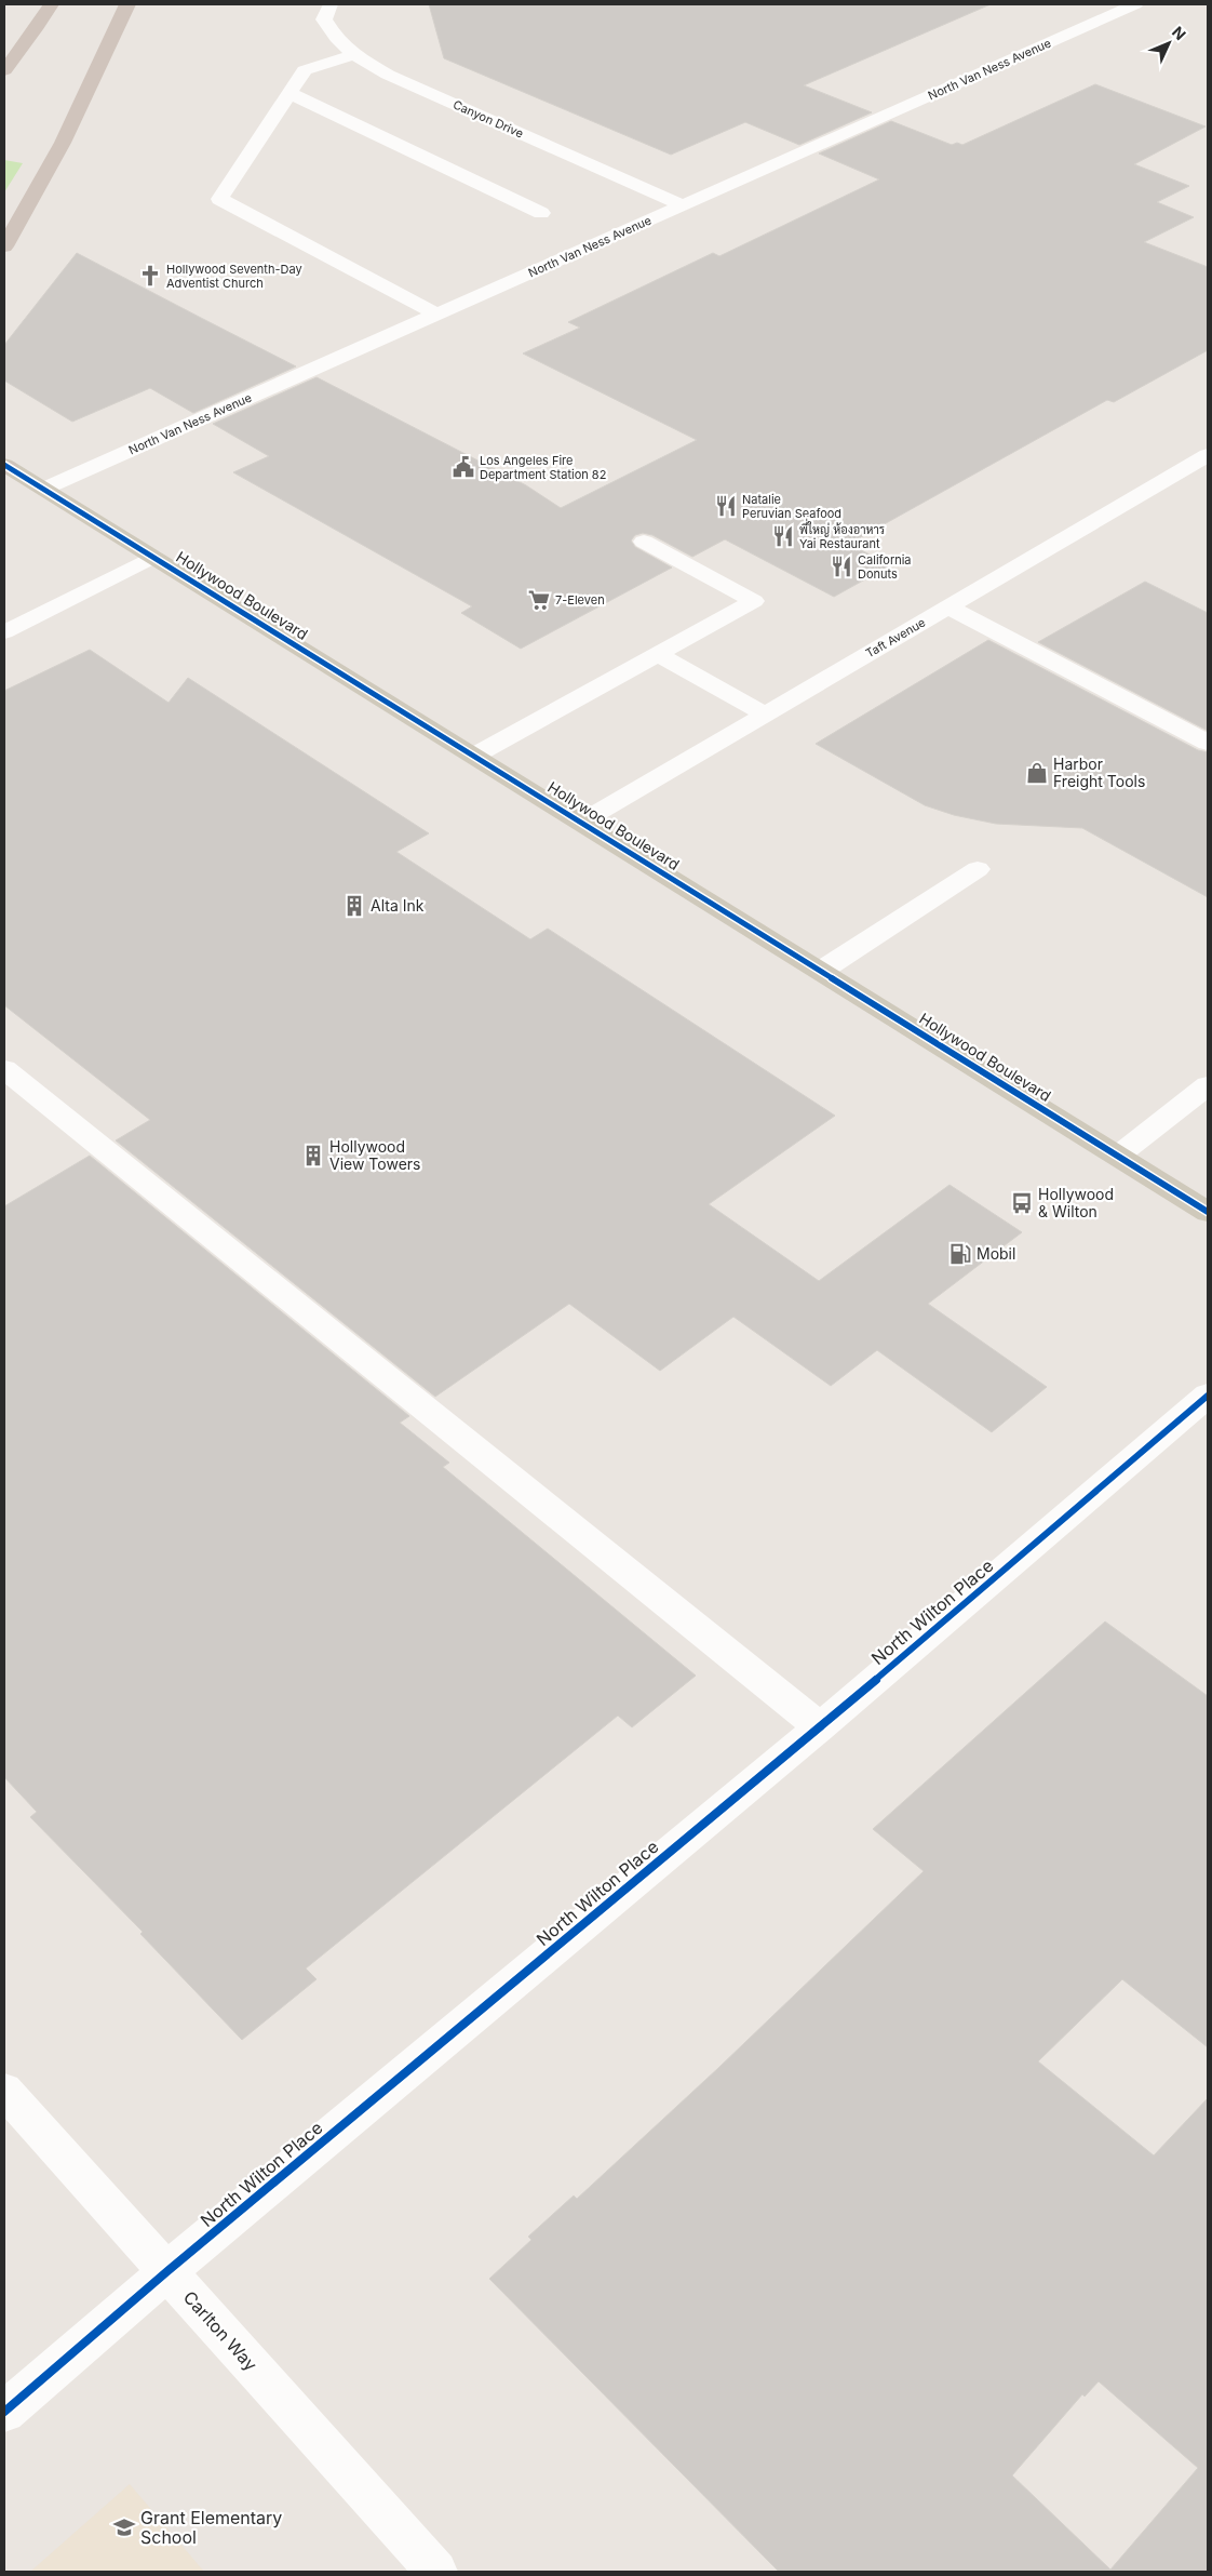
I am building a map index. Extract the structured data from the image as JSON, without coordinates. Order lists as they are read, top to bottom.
{
  "streets": {
    "main road": ["Hollywood Boulevard"],
    "street": [
      "North Van Ness Avenue",
      "Canyon Drive",
      "Taft Avenue",
      "North Wilton Place",
      "Carlton Way"
    ]
  },
  "crossings": [
    ["North Van Ness Avenue", "Canyon Drive"],
    ["North Van Ness Avenue", "Hollywood Boulevard"],
    ["Hollywood Boulevard", "Taft Avenue"],
    ["North Wilton Place", "Carlton Way"]
  ],
  "places": {
    "church": ["Hollywood Seventh-Day Adventist Church"],
    "public building": ["Los Angeles Fire Department Station 82"],
    "restaurant": ["Natalie Peruvian Seafood", "พี่ใหญ่ ห้องอาหาร Yai Restaurant", "California Donuts"],
    "supermarket": ["7-Eleven"],
    "shop": ["Harbor Freight Tools"],
    "building": ["Alta Ink", "Hollywood View Towers"],
    "bus stop": ["Hollywood & Wilton"],
    "fuel station": ["Mobil"],
    "school or university": ["Grant Elementary School"]
  },
  "north": "top right"
}
